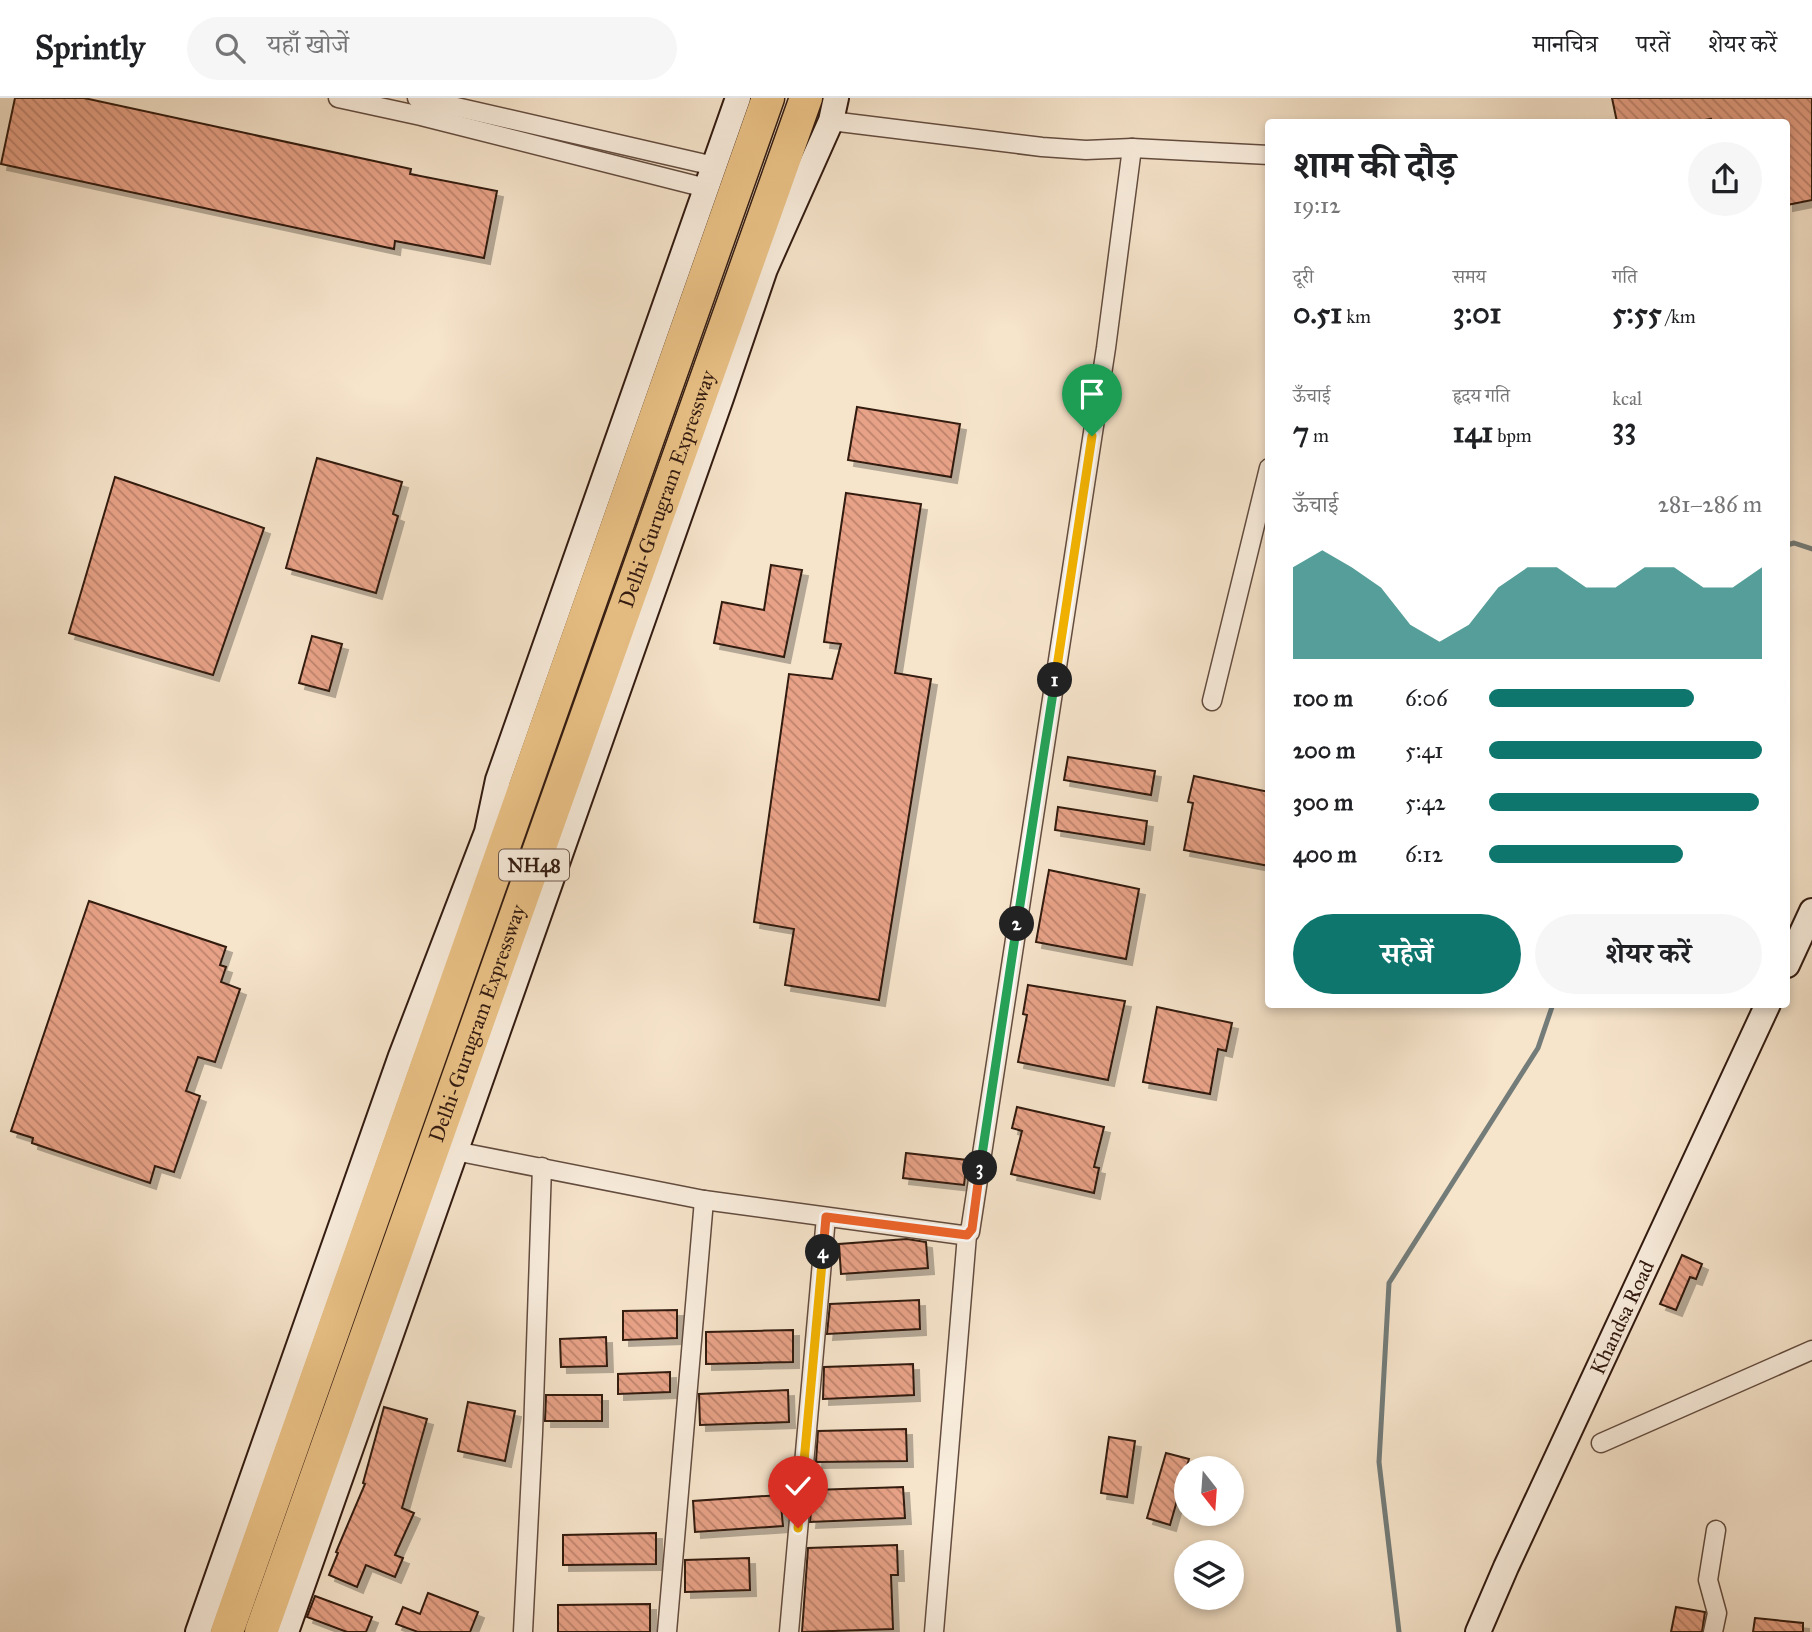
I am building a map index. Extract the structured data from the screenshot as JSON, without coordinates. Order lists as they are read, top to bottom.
{
  "streets": {
    "highway": ["Delhi-Gurugram Expressway", "NH48"],
    "main road": ["Khandsa Road"]
  },
  "north": "bottom",
  "page": {
    "header": "Sprintly",
    "search": "यहाँ खोजें",
    "nav": ["मानचित्र", "परतें", "शेयर करें"],
    "heading": ["शाम की दौड़", "19:12"],
    "stats": [
      ["दूरी", "0.51 km"],
      ["समय", "3:01"],
      ["गति", "5:55 /km"],
      ["ऊँचाई", "7 m"],
      ["हृदय गति", "141 bpm"],
      ["kcal", "33"]
    ],
    "chart": ["ऊँचाई", "281–286 m"],
    "pins": [
      "1",
      "2",
      "3",
      "4"
    ],
    "list": [
      {
        "name": "100 m",
        "note": "6:06"
      },
      {
        "name": "200 m",
        "note": "5:41"
      },
      {
        "name": "300 m",
        "note": "5:42"
      },
      {
        "name": "400 m",
        "note": "6:12"
      }
    ],
    "buttons": ["सहेजें", "शेयर करें"]
  }
}
